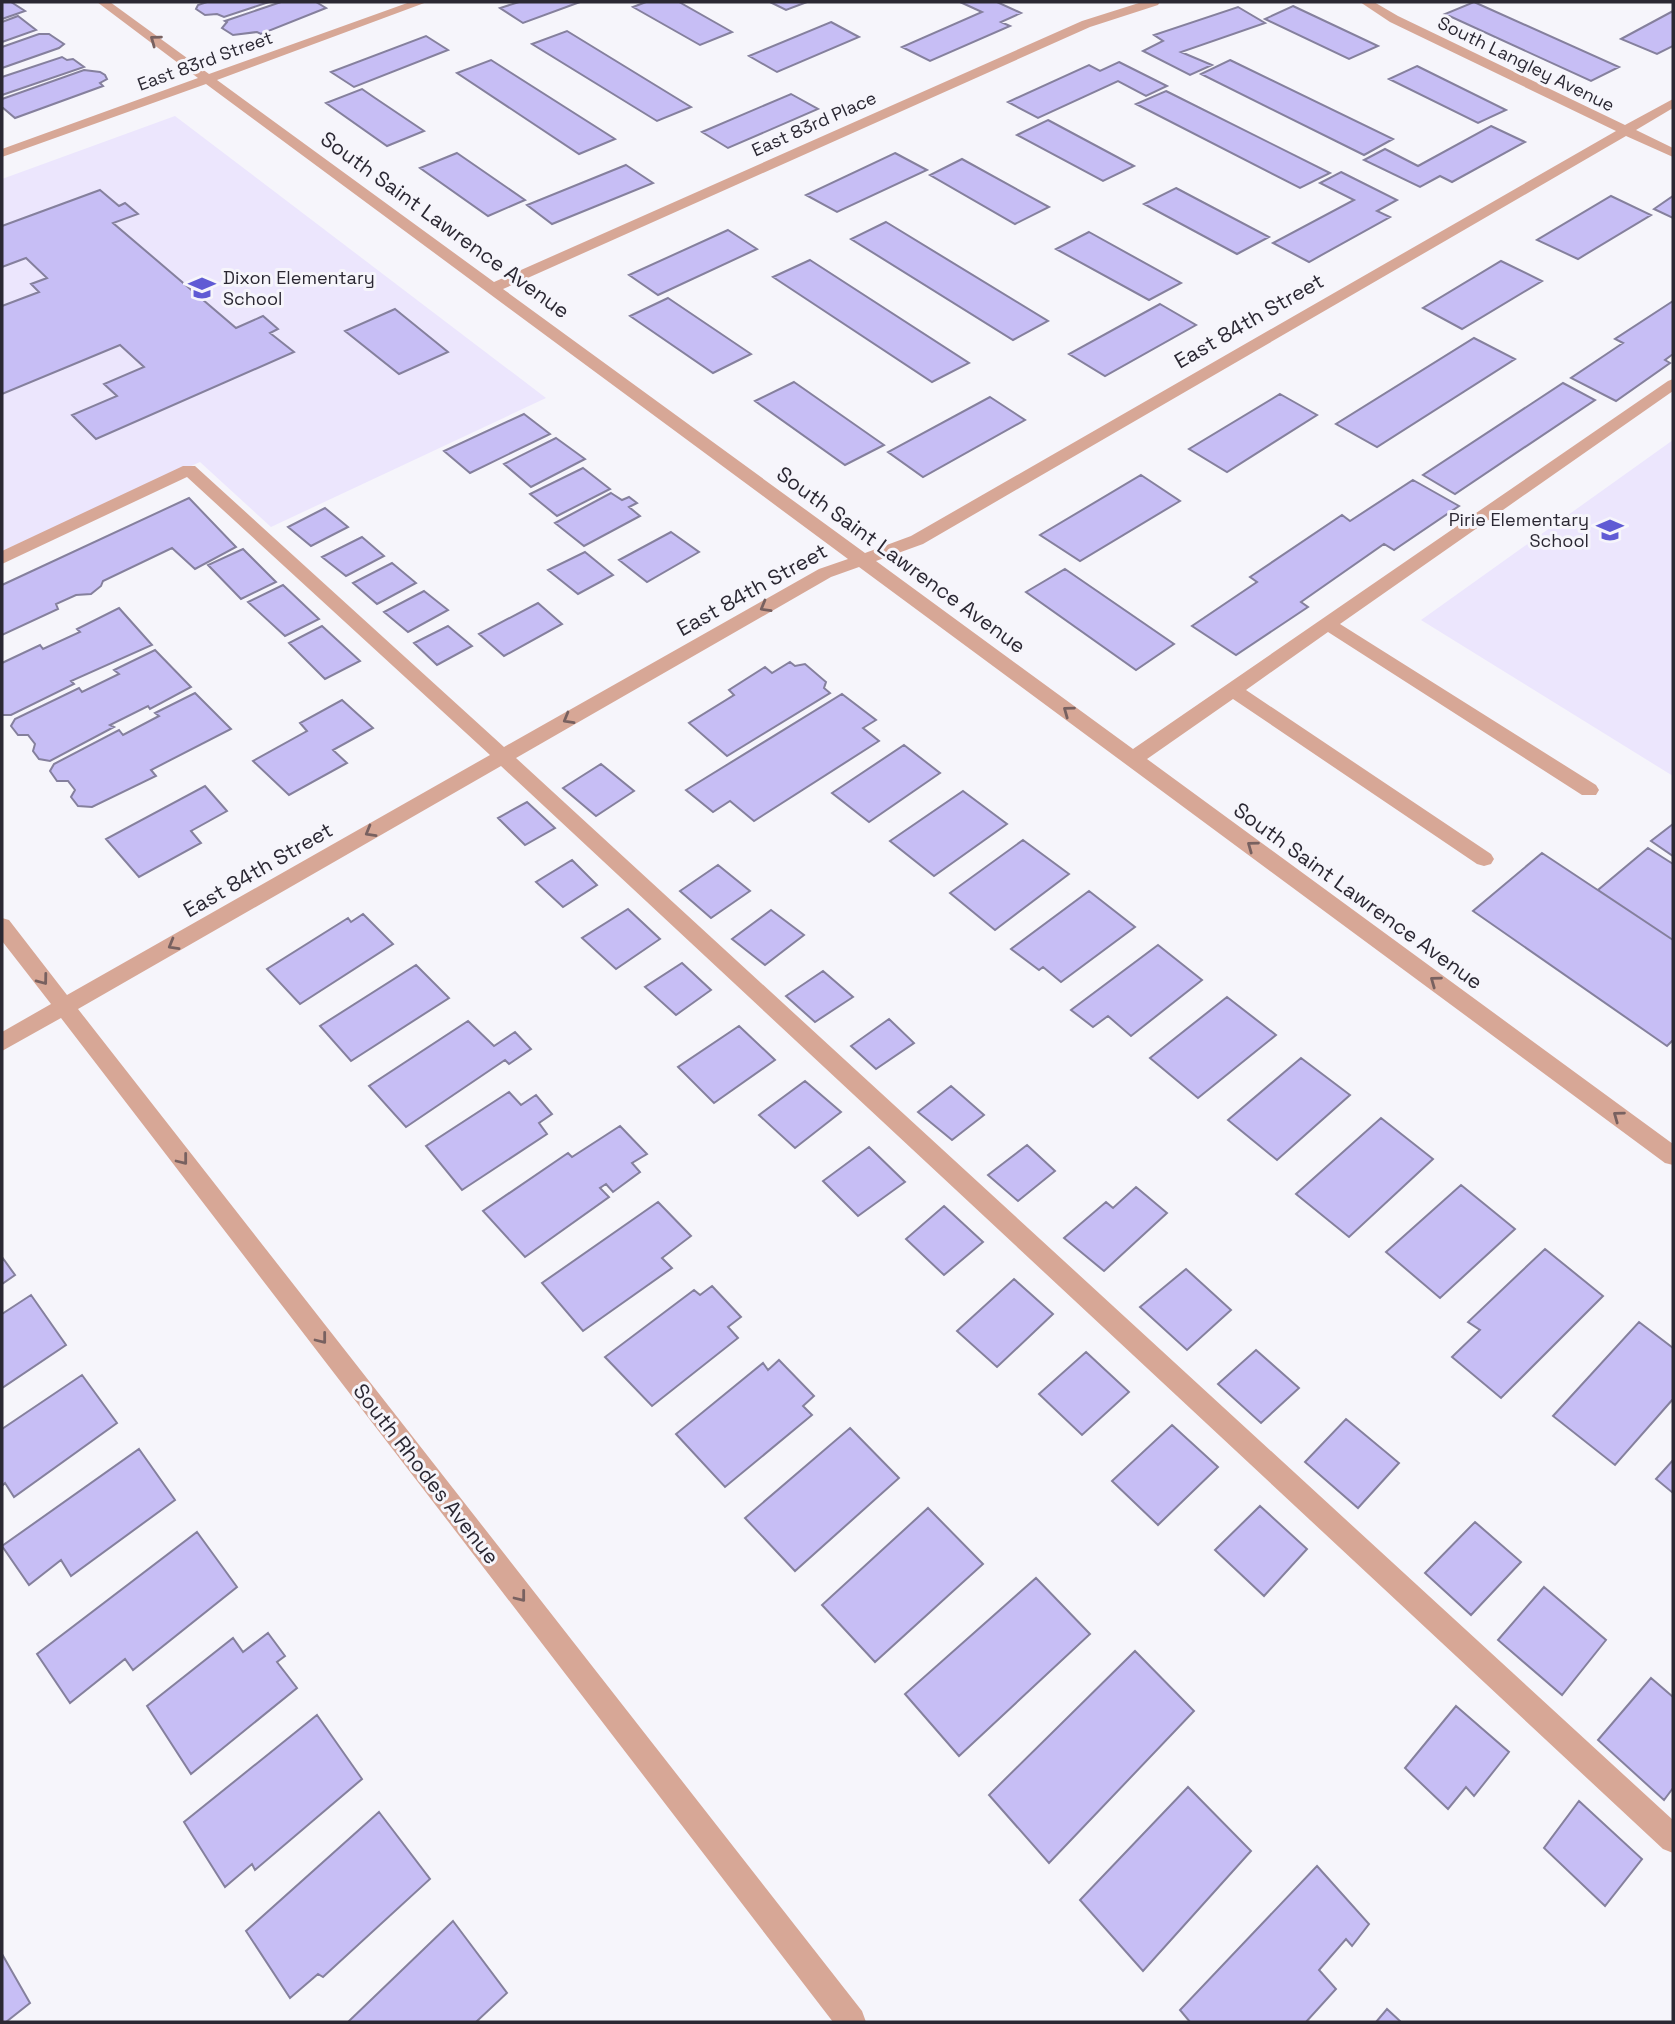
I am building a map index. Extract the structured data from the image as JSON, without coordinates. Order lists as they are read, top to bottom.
{
  "streets": {
    "street": [
      "East 83rd Street",
      "South Langley Avenue",
      "East 83rd Place",
      "South Saint Lawrence Avenue",
      "East 84th Street",
      "South Rhodes Avenue"
    ]
  },
  "crossings": [
    ["East 83rd Street", "South Saint Lawrence Avenue"],
    ["South Langley Avenue", "East 84th Street"],
    ["East 83rd Place", "South Saint Lawrence Avenue"],
    ["South Saint Lawrence Avenue", "East 84th Street"],
    ["East 84th Street", "South Rhodes Avenue"]
  ],
  "one_way": ["South Saint Lawrence Avenue", "East 84th Street", "South Rhodes Avenue"],
  "places": {
    "school or university": ["Dixon Elementary School", "Pirie Elementary School"]
  }
}
